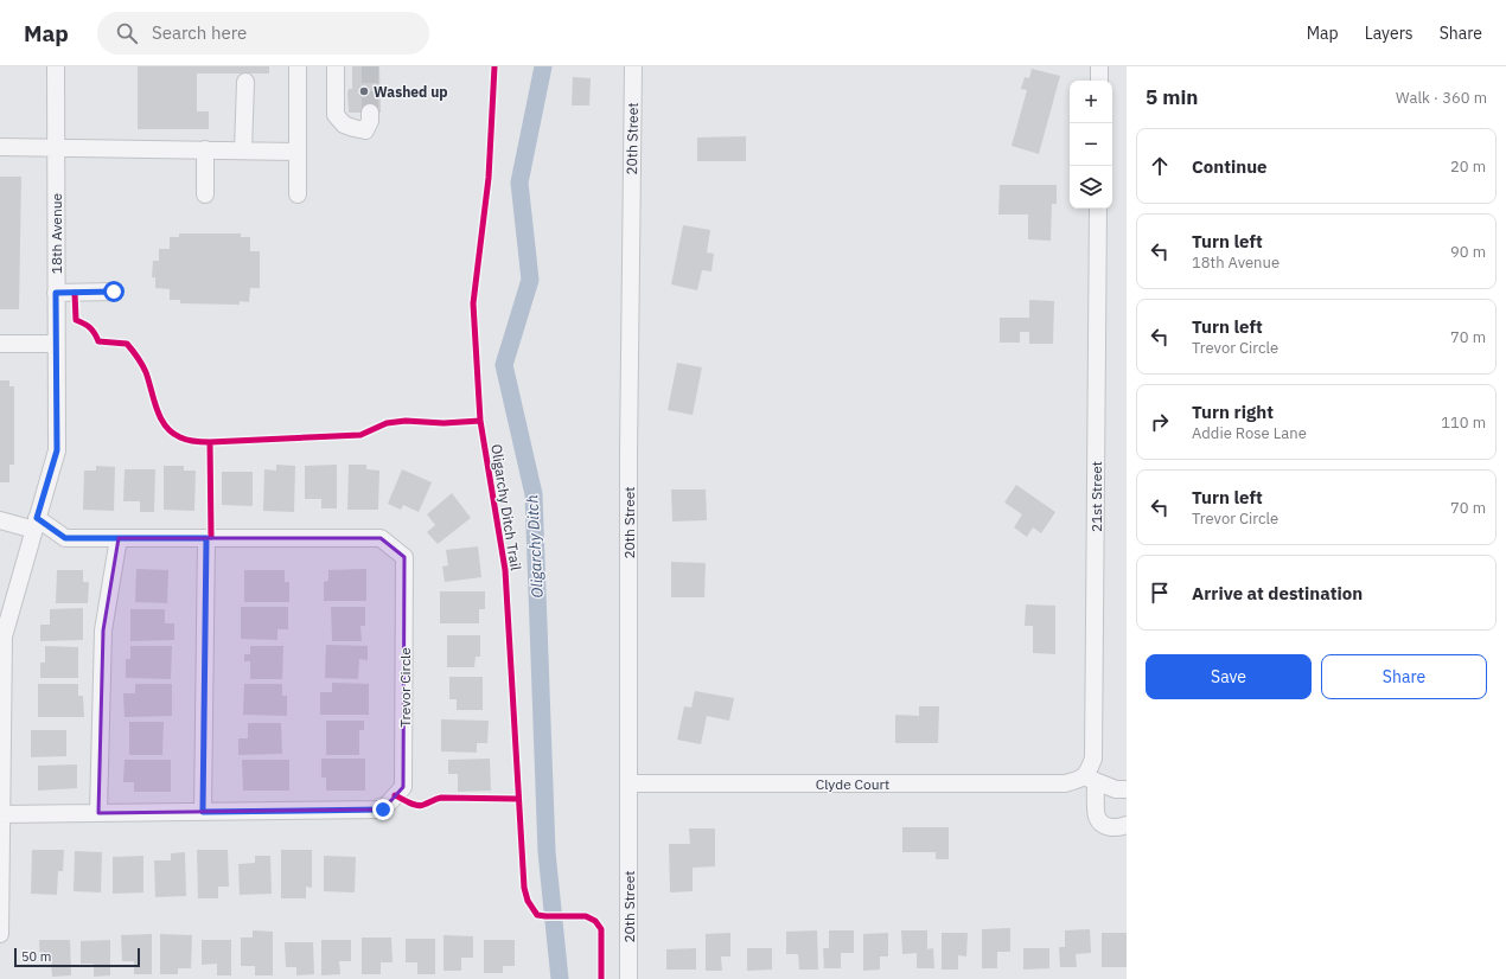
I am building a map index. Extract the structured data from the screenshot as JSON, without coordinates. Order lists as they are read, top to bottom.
{
  "streets": {
    "street": [
      "20th Street",
      "18th Avenue",
      "21st Street",
      "Trevor Circle",
      "Clyde Court"
    ],
    "cycle path": ["Oligarchy Ditch Trail"]
  },
  "crossings": [
    ["20th Street", "Clyde Court"],
    ["18th Avenue", "Trevor Circle"],
    ["21st Street", "Clyde Court"]
  ],
  "water": ["Oligarchy Ditch"],
  "places": ["Washed up"],
  "scale_bar": "50 m",
  "page": {
    "header": "Map",
    "search": "Search here",
    "nav": ["Map", "Layers", "Share"],
    "heading": ["5 min", "Walk · 360 m"],
    "map_buttons": ["+", "−"],
    "list": [
      ["Continue", "20 m"],
      ["Turn left", "18th Avenue", "90 m"],
      ["Turn left", "Trevor Circle", "70 m"],
      ["Turn right", "Addie Rose Lane", "110 m"],
      ["Turn left", "Trevor Circle", "70 m"],
      "Arrive at destination"
    ],
    "buttons": ["Save", "Share"],
    "scale": "50 m"
  }
}
